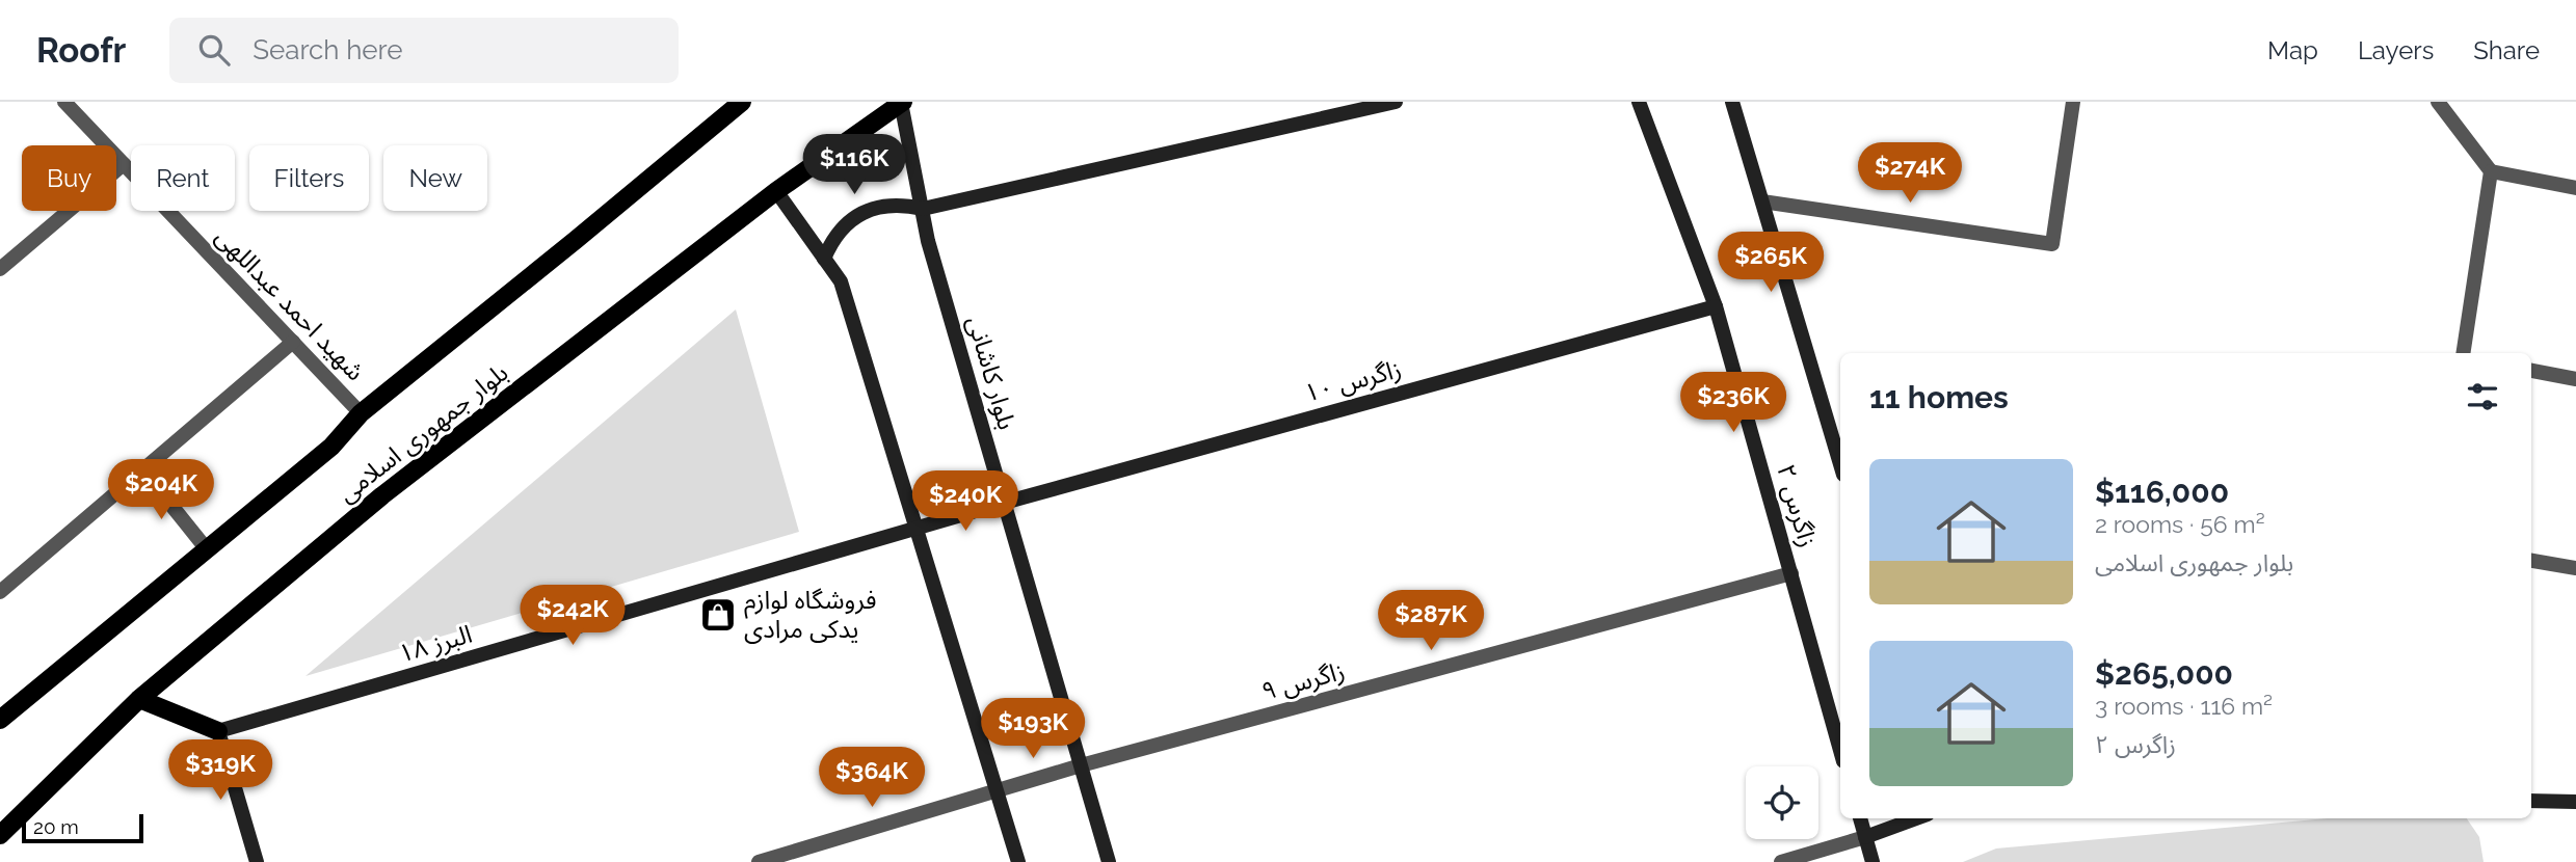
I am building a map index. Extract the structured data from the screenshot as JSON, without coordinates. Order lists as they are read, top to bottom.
{
  "streets": {
    "main road": ["بلوار جمهوری اسلامی"],
    "street": [
      "شهید احمد عبداللهی",
      "بلوار کاشانی",
      "زاگرس ۱۰",
      "زاگرس ۲",
      "البرز ۱۸",
      "زاگرس ۹"
    ]
  },
  "crossings": [
    ["شهید احمد عبداللهی", "بلوار جمهوری اسلامی"],
    ["بلوار کاشانی", "زاگرس ۱۰"],
    ["بلوار کاشانی", "بلوار جمهوری اسلامی"],
    ["بلوار کاشانی", "زاگرس ۹"],
    ["زاگرس ۱۰", "زاگرس ۲"],
    ["زاگرس ۱۰", "البرز ۱۸"],
    ["زاگرس ۲", "زاگرس ۹"]
  ],
  "places": {
    "shop": ["فروشگاه لوازم یدکی مرادی"]
  },
  "scale_bar": "20 m",
  "page": {
    "header": "Roofr",
    "search": "Search here",
    "nav": ["Map", "Layers", "Share"],
    "price": [
      "$116K",
      "$274K",
      "$265K",
      "$236K",
      "$204K",
      "$240K",
      "$242K",
      "$287K",
      "$193K",
      "$319K",
      "$364K"
    ],
    "chip": [
      "Buy",
      "Rent",
      "Filters",
      "New"
    ],
    "heading": "11 homes",
    "list": [
      {
        "name": "$116,000",
        "note": "2 rooms · 56 m² · بلوار جمهوری اسلامی"
      },
      {
        "name": "$265,000",
        "note": "3 rooms · 116 m² · زاگرس ۲"
      }
    ],
    "scale": "20 m"
  }
}
